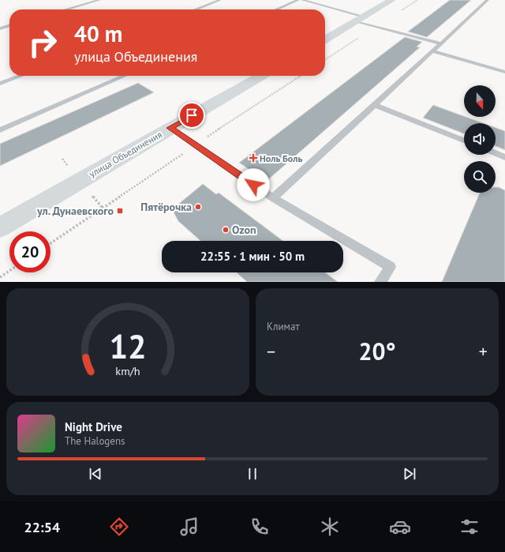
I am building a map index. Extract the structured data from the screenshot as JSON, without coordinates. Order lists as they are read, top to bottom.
{
  "streets": {
    "street": ["улица Объединения"]
  },
  "places": {
    "health": ["Ноль Боль"],
    "other": ["Пятёрочка", "Ozon"],
    "transit": ["ул. Дунаевского"]
  },
  "north": "bottom",
  "page": {
    "turn": ["40 m", "улица Объединения"],
    "limit": "20",
    "trip": "22:55 · 1 мин · 50 m",
    "tile": "Климат",
    "heat": ["−", "20°", "+"],
    "song": ["Night Drive", "The Halogens"],
    "tabs": "22:54",
    "gauge": ["12", "km/h"]
  }
}
